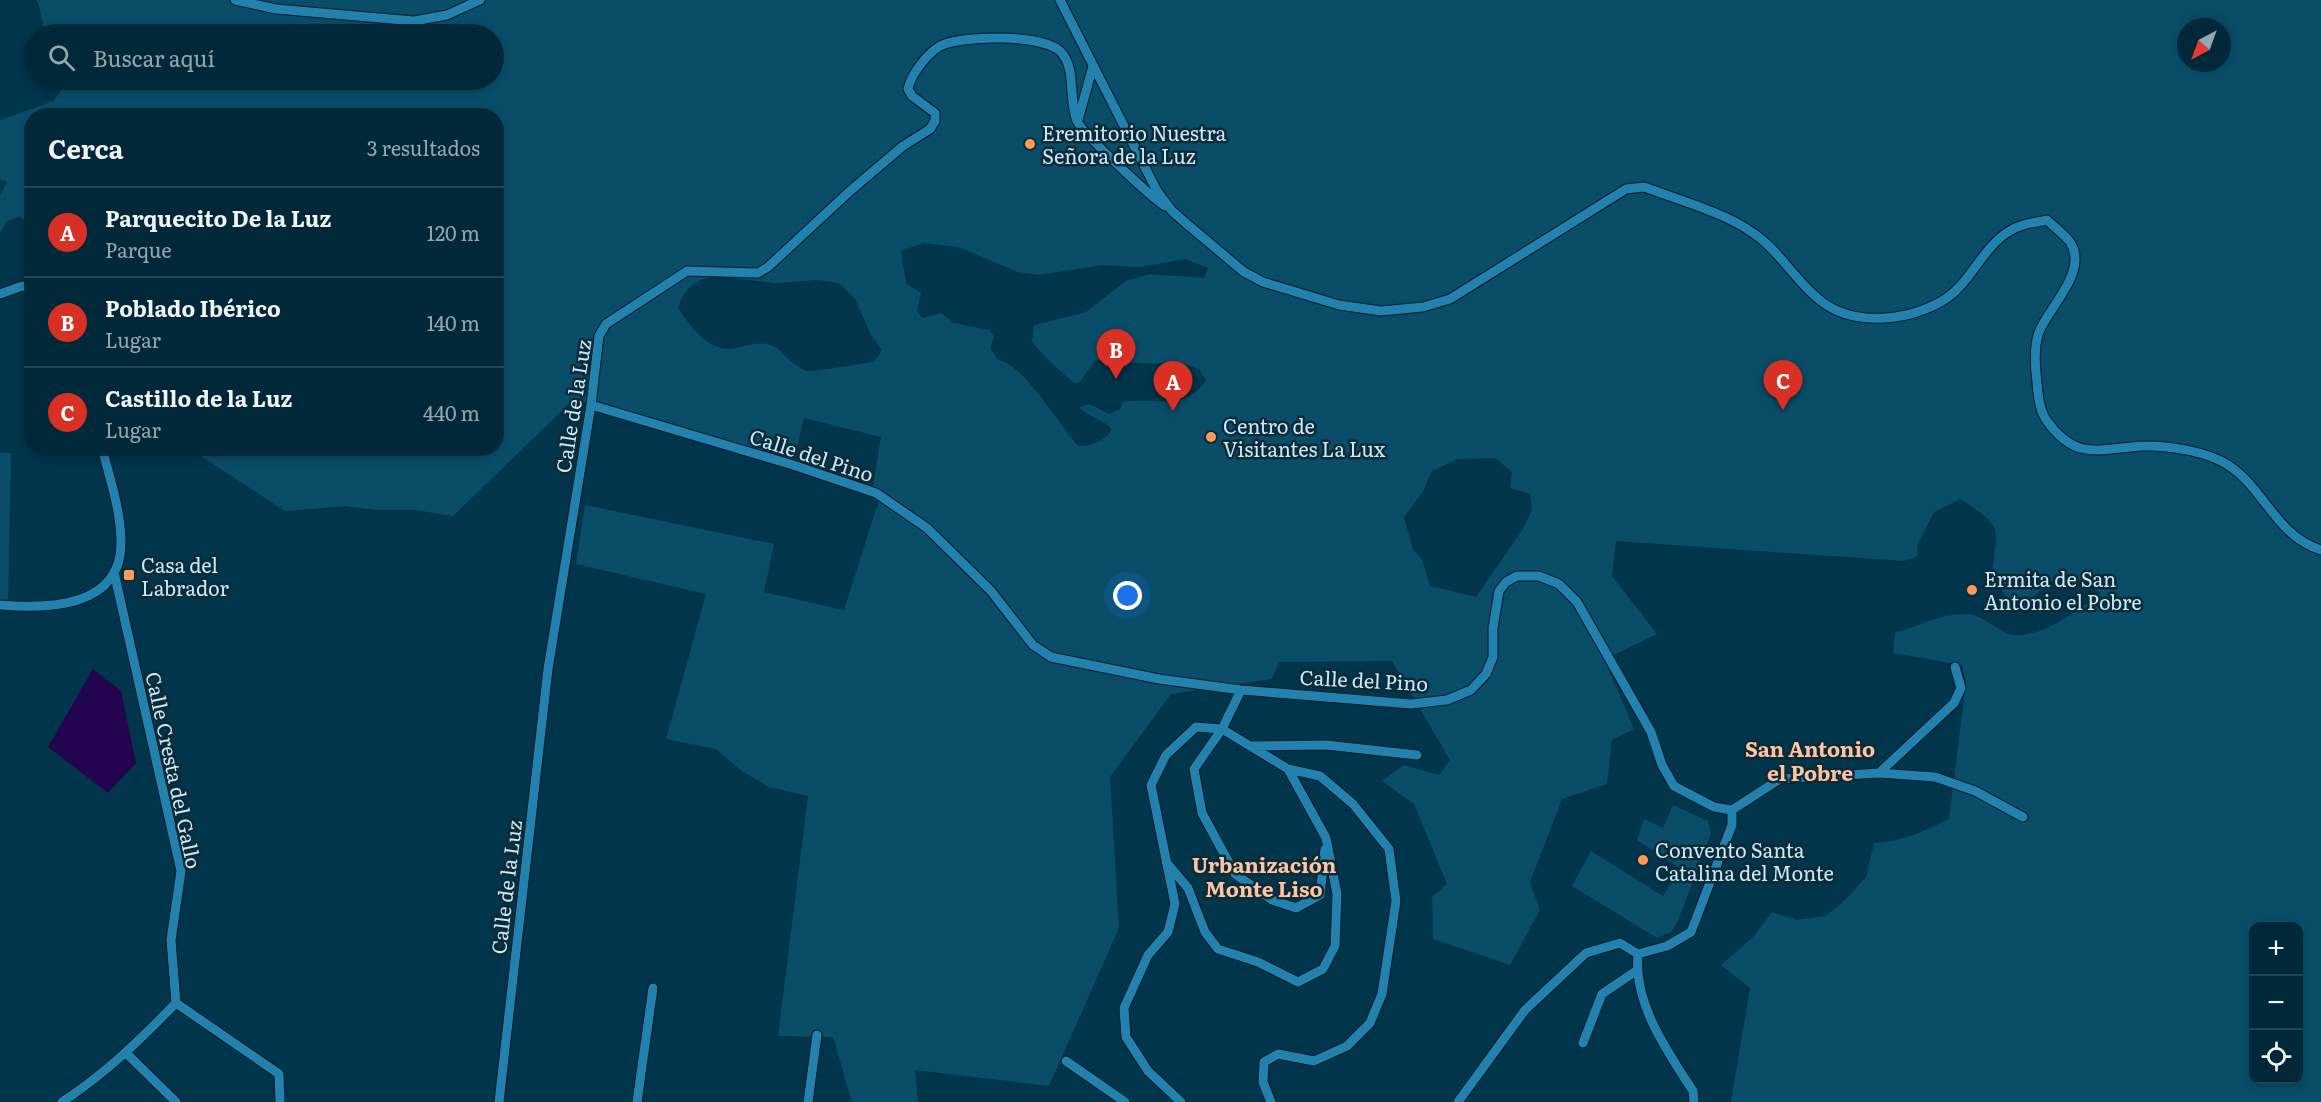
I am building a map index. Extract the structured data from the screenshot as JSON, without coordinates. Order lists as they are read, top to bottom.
{
  "streets": {
    "street": ["Calle de la Luz", "Calle del Pino", "Calle Cresta del Gallo"]
  },
  "crossings": [
    ["Calle de la Luz", "Calle del Pino"]
  ],
  "districts": ["San Antonio el Pobre", "Urbanización Monte Liso"],
  "places": {
    "other": [
      "Eremitorio Nuestra Señora de la Luz",
      "Centro de Visitantes La Lux",
      "Ermita de San Antonio el Pobre",
      "Convento Santa Catalina del Monte"
    ],
    "transit": ["Casa del Labrador"]
  },
  "north": "bottom left",
  "page": {
    "search": "Buscar aquí",
    "heading": ["Cerca", "3 resultados"],
    "list": [
      {
        "mark": "A",
        "name": "Parquecito De la Luz",
        "note": "Parque",
        "value": "120 m"
      },
      {
        "mark": "B",
        "name": "Poblado Ibérico",
        "note": "Lugar",
        "value": "140 m"
      },
      {
        "mark": "C",
        "name": "Castillo de la Luz",
        "note": "Lugar",
        "value": "440 m"
      }
    ],
    "pins": ["B", "C", "A"],
    "map_buttons": ["+", "−"]
  }
}
